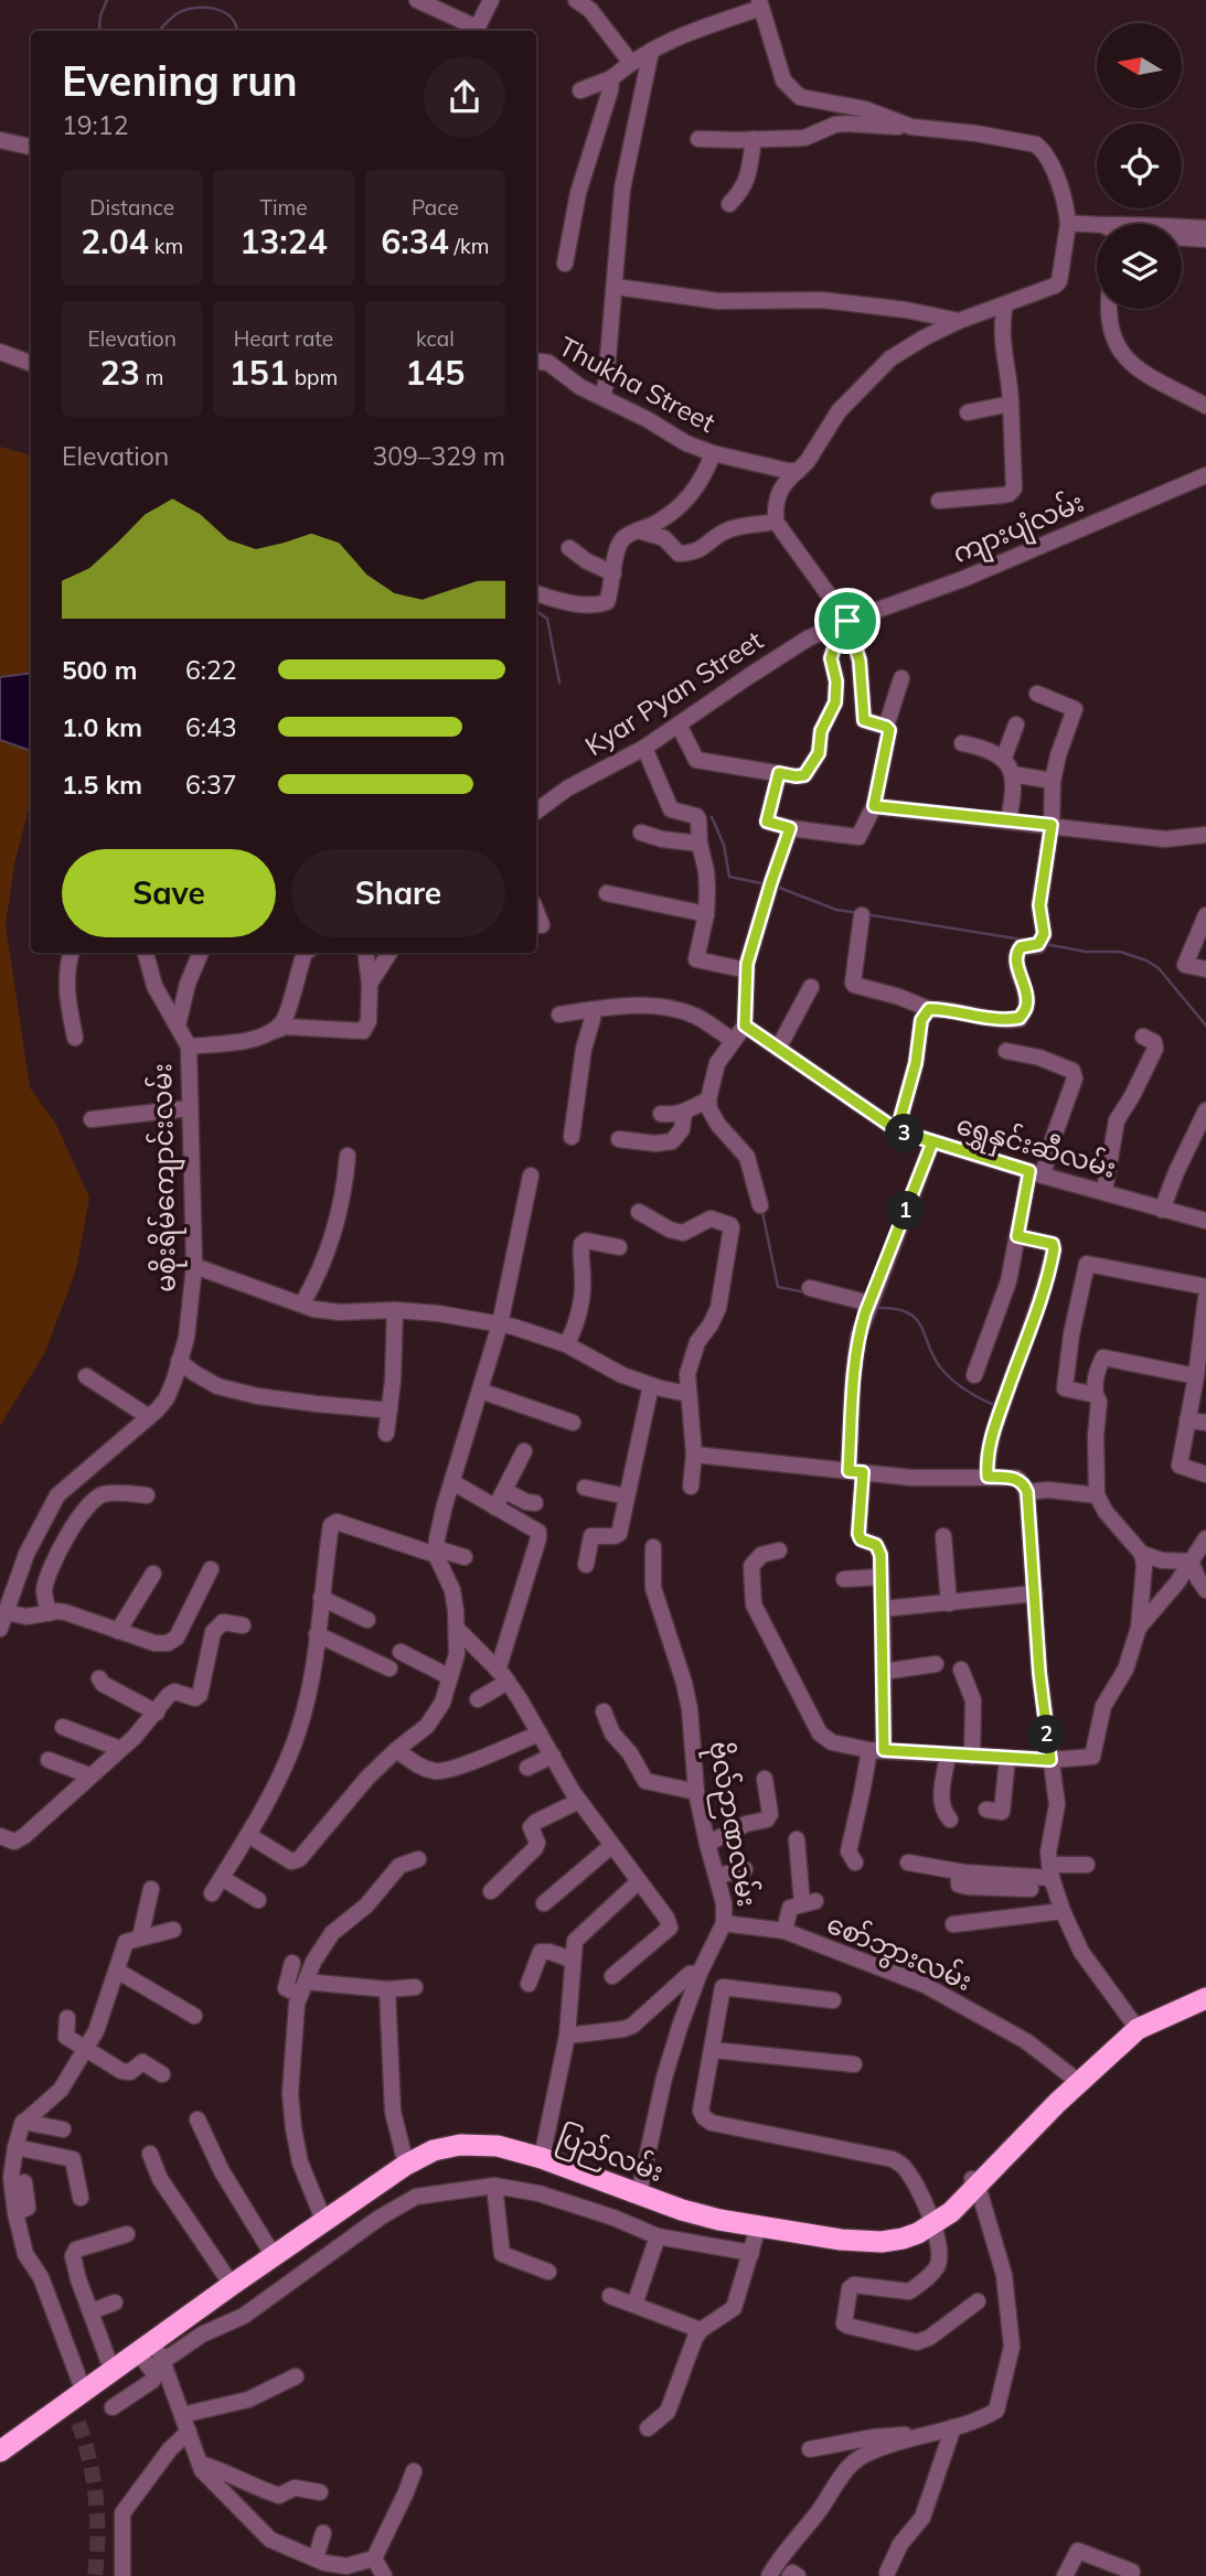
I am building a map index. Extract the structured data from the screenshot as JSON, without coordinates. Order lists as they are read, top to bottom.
{
  "streets": {
    "highway": ["ပြည်လမ်း"],
    "street": [
      "Thukha Street",
      "ကျားပျံလမ်း",
      "Kyar Pyan Street",
      "ရွှေနှင်းဆီလမ်း",
      "မစိုးရိမ်ကျောင်းလမ်း",
      "ဗိုလ်ဉာဏလမ်း",
      "စော်ဘွားလမ်း"
    ]
  },
  "crossings": [
    ["ကျားပျံလမ်း", "Kyar Pyan Street"],
    ["ဗိုလ်ဉာဏလမ်း", "စော်ဘွားလမ်း"],
    ["ဗိုလ်ဉာဏလမ်း", "ပြည်လမ်း"],
    ["စော်ဘွားလမ်း", "ပြည်လမ်း"]
  ],
  "north": "left",
  "page": {
    "heading": ["Evening run", "19:12"],
    "stats": [
      ["Distance", "2.04 km"],
      ["Time", "13:24"],
      ["Pace", "6:34 /km"],
      ["Elevation", "23 m"],
      ["Heart rate", "151 bpm"],
      ["kcal", "145"]
    ],
    "chart": ["Elevation", "309–329 m"],
    "list": [
      {
        "name": "500 m",
        "note": "6:22"
      },
      {
        "name": "1.0 km",
        "note": "6:43"
      },
      {
        "name": "1.5 km",
        "note": "6:37"
      }
    ],
    "buttons": ["Save", "Share"],
    "pins": ["3", "1", "2"]
  }
}
